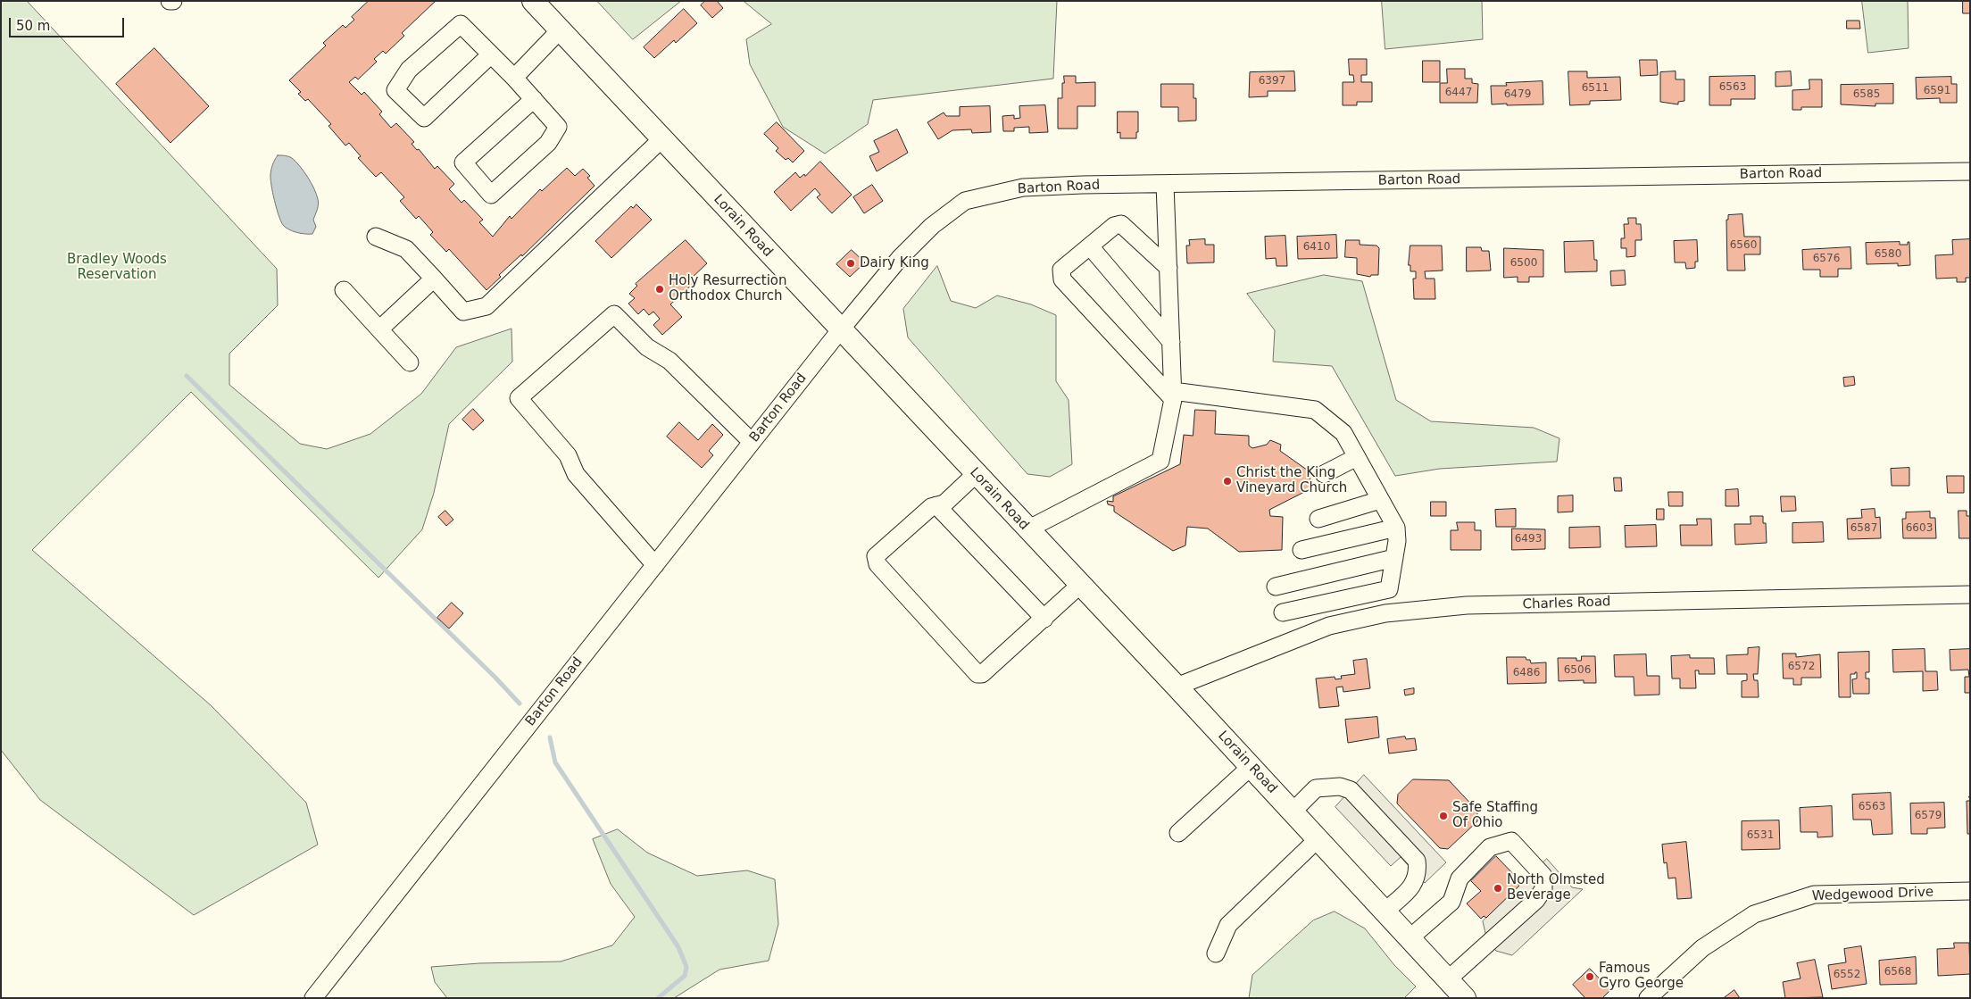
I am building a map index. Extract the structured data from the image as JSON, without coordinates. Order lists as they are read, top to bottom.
{
  "streets": {
    "main road": ["Lorain Road"],
    "street": ["Barton Road", "Charles Road", "Wedgewood Drive"]
  },
  "crossings": [
    ["Barton Road", "Lorain Road"],
    ["Lorain Road", "Charles Road"]
  ],
  "parks": ["Bradley Woods Reservation"],
  "places": [
    "Dairy King",
    "Holy Resurrection Orthodox Church",
    "Christ the King Vineyard Church",
    "Safe Staffing Of Ohio",
    "North Olmsted Beverage",
    "Famous Gyro George"
  ],
  "house_numbers": [
    "6397",
    "6563",
    "6511",
    "6591",
    "6447",
    "6479",
    "6585",
    "6560",
    "6410",
    "6580",
    "6576",
    "6500",
    "6587",
    "6603",
    "6493",
    "6572",
    "6506",
    "6486",
    "6563",
    "6579",
    "6531",
    "6568",
    "6552"
  ],
  "scale_bar": "50 m"
}
